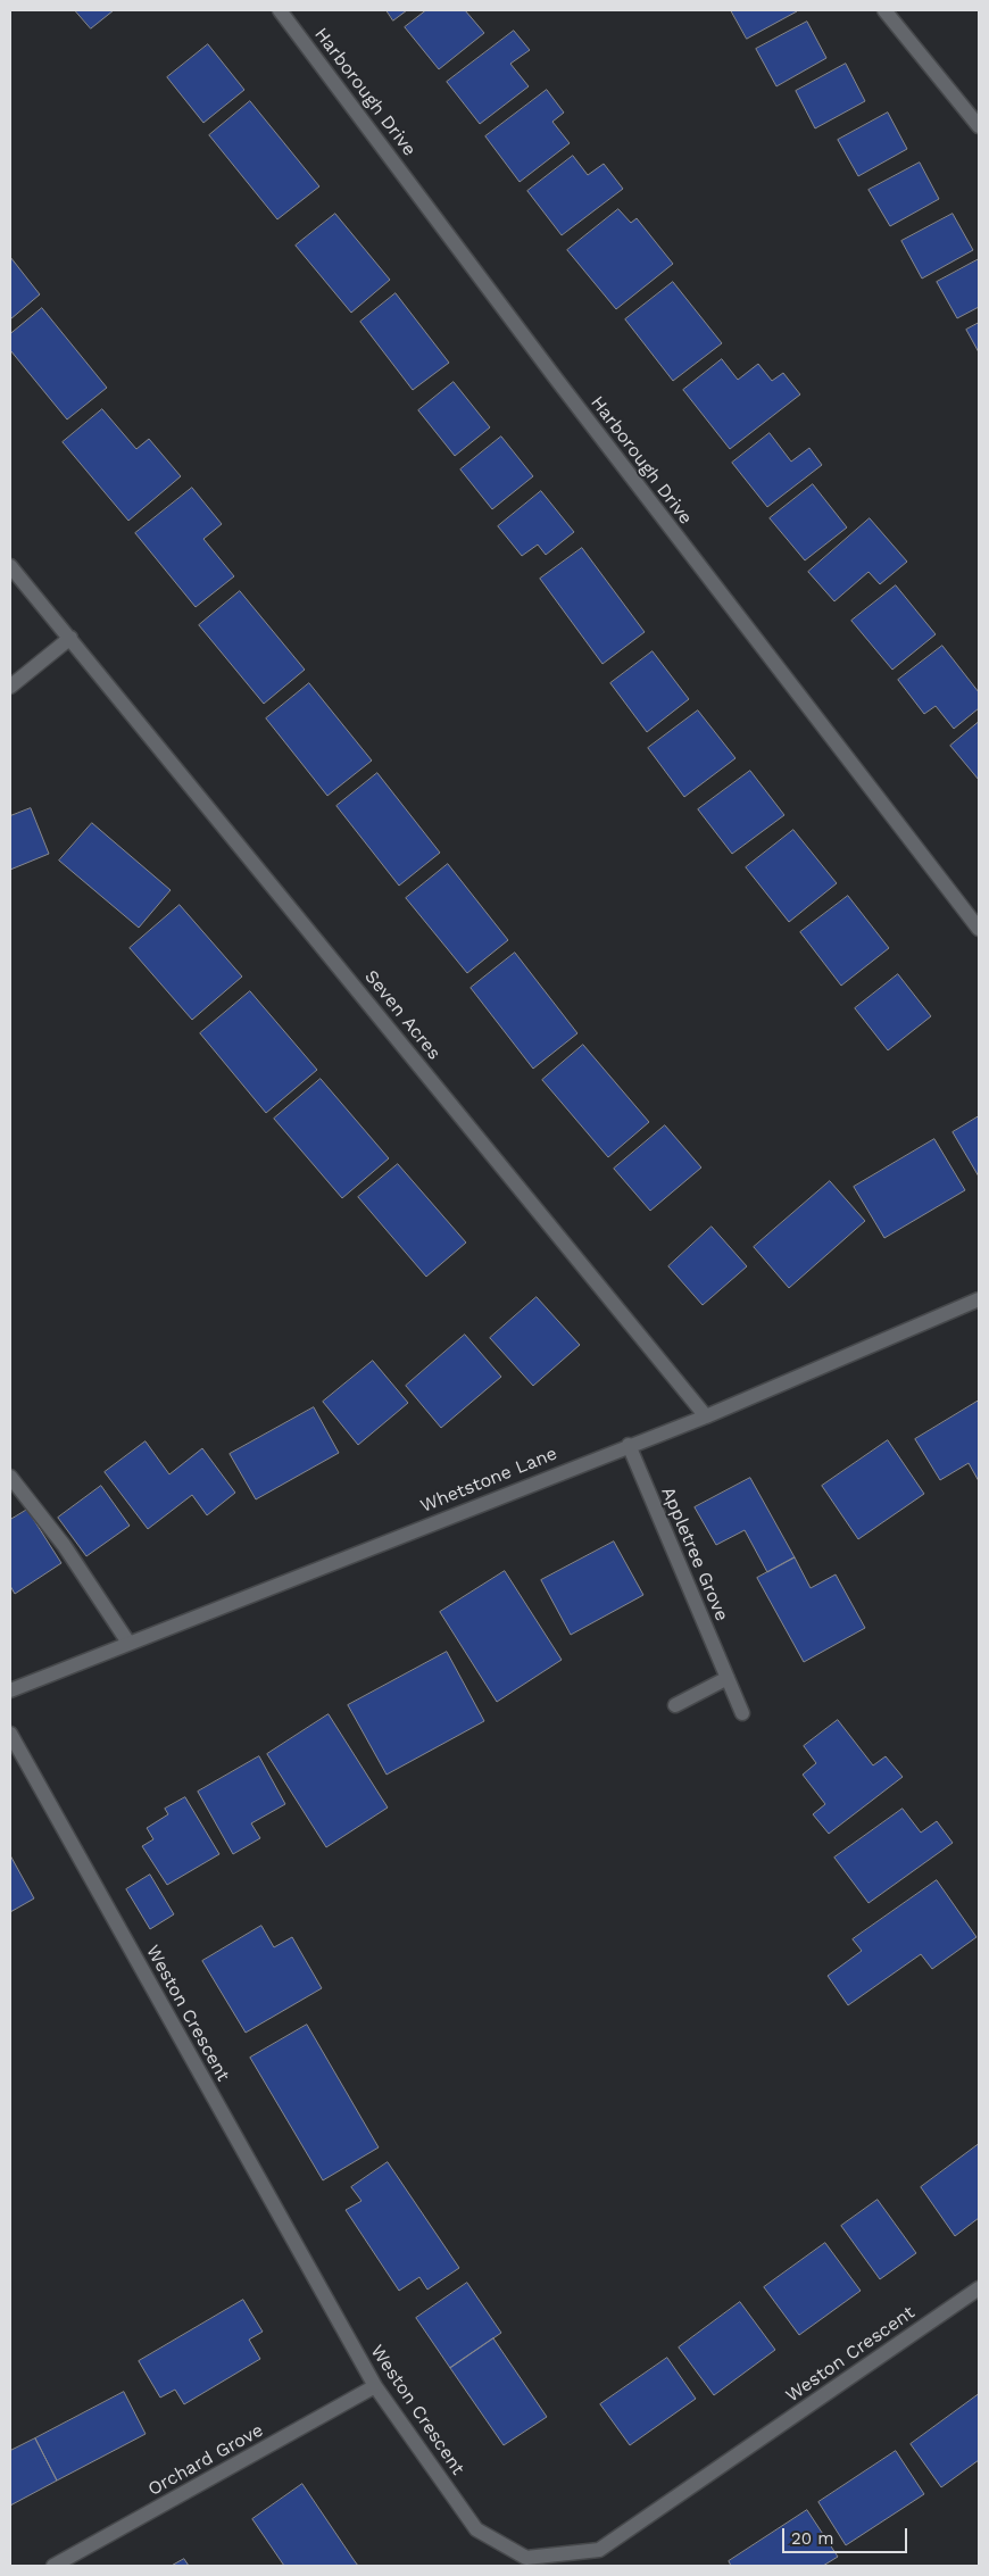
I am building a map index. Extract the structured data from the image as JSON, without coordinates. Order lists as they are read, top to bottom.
{
  "streets": {
    "street": [
      "Harborough Drive",
      "Seven Acres",
      "Whetstone Lane",
      "Appletree Grove",
      "Weston Crescent",
      "Orchard Grove"
    ]
  },
  "crossings": [
    ["Seven Acres", "Whetstone Lane"],
    ["Whetstone Lane", "Appletree Grove"],
    ["Weston Crescent", "Orchard Grove"]
  ],
  "scale_bar": "20 m"
}
